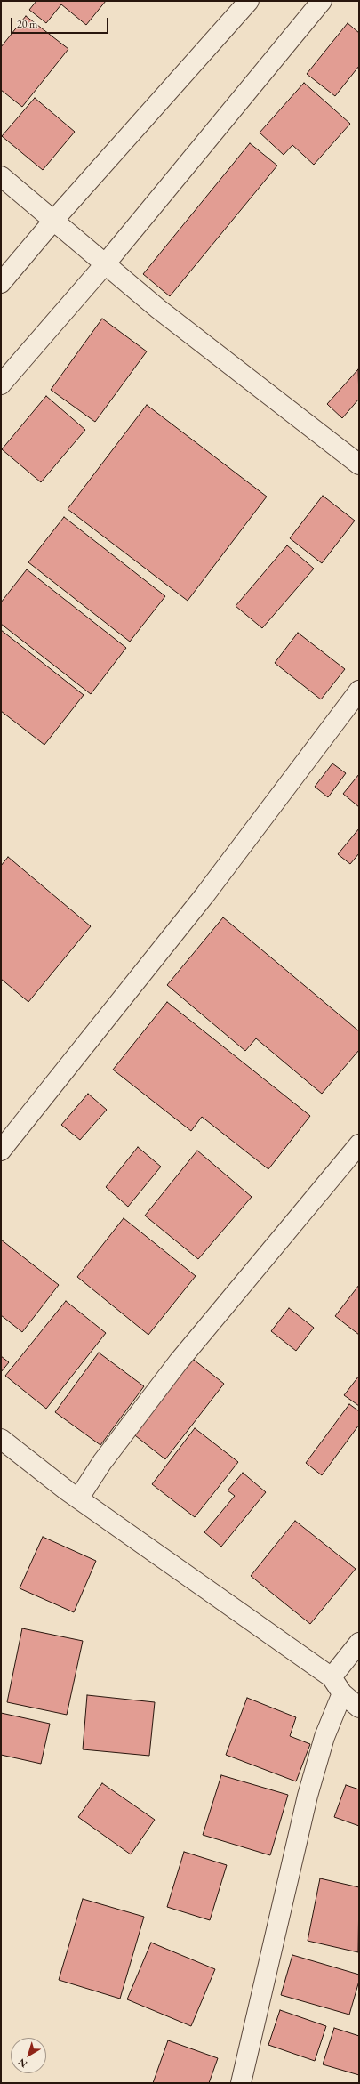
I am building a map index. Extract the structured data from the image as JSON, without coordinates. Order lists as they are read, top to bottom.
{
  "scale_bar": "20 m",
  "north": "bottom left"
}
